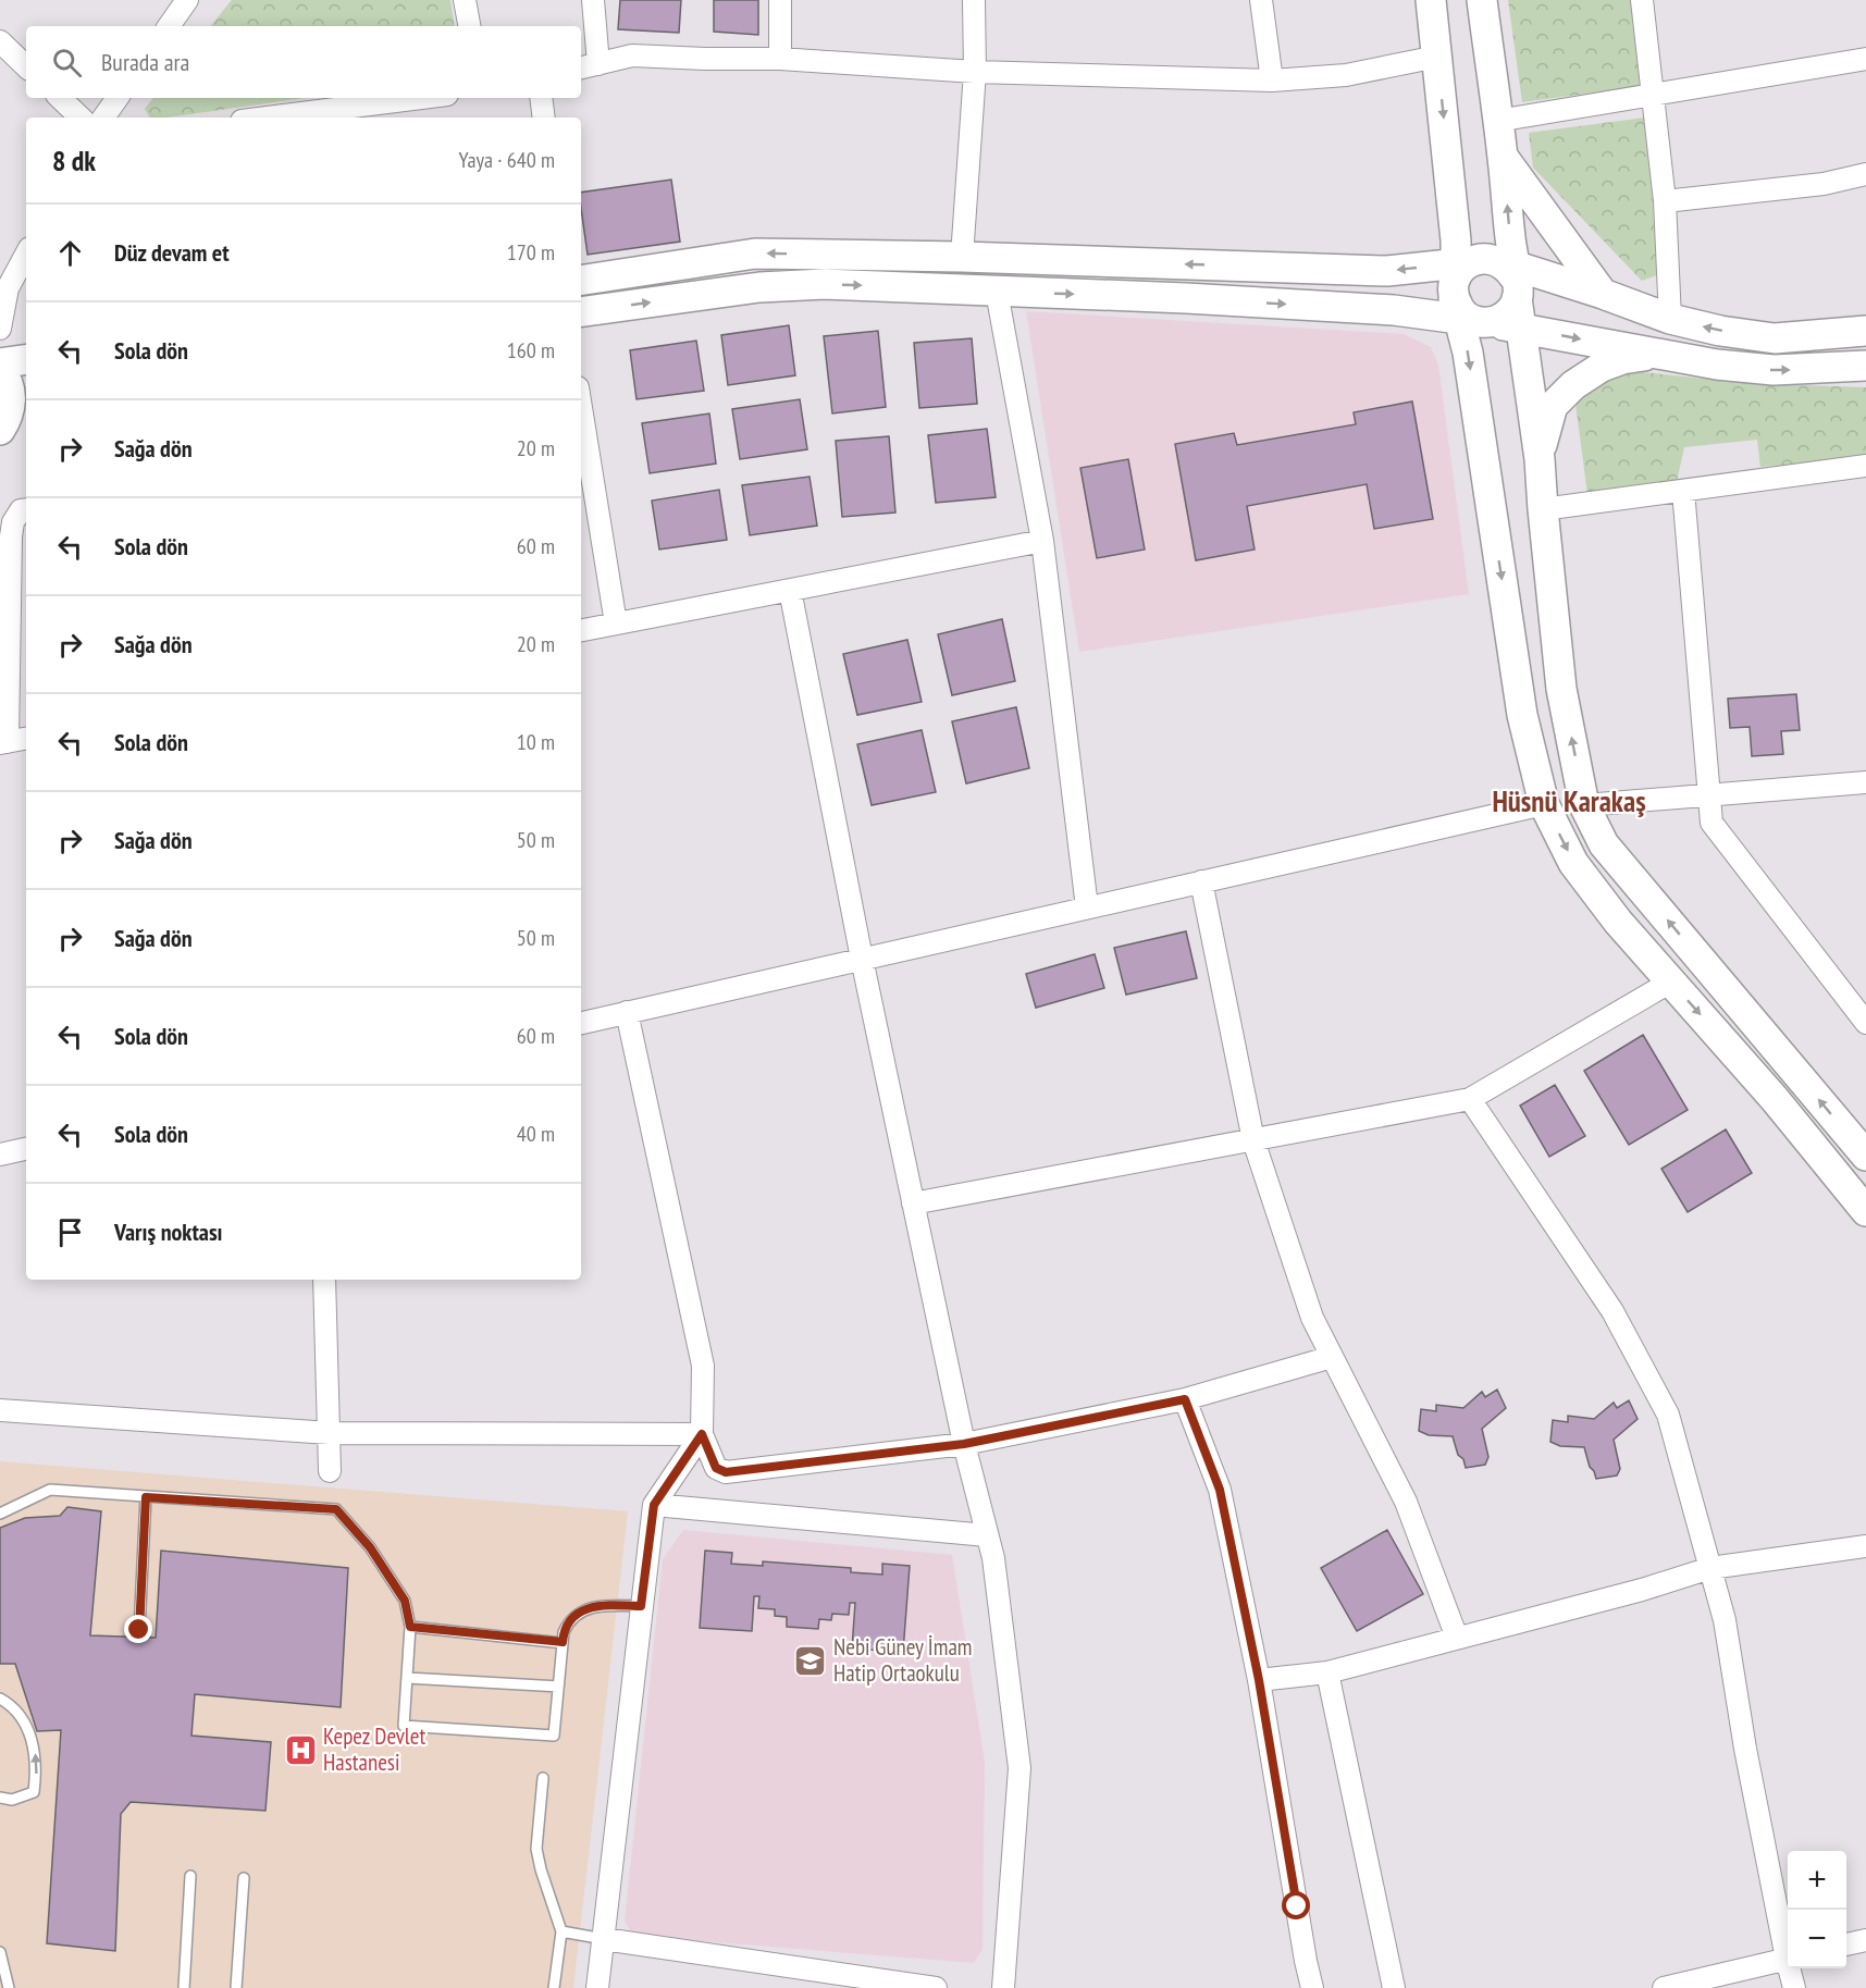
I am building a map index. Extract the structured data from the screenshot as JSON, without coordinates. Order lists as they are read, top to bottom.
{
  "districts": ["Hüsnü Karakaş"],
  "places": {
    "school or university": ["Nebi Güney İmam Hatip Ortaokulu"],
    "hospital": ["Kepez Devlet Hastanesi"]
  },
  "page": {
    "search": "Burada ara",
    "heading": ["8 dk", "Yaya · 640 m"],
    "list": [
      ["Düz devam et", "170 m"],
      ["Sola dön", "160 m"],
      ["Sağa dön", "20 m"],
      ["Sola dön", "60 m"],
      ["Sağa dön", "20 m"],
      ["Sola dön", "10 m"],
      ["Sağa dön", "50 m"],
      ["Sağa dön", "50 m"],
      ["Sola dön", "60 m"],
      ["Sola dön", "40 m"],
      "Varış noktası"
    ],
    "map_buttons": ["+", "−"]
  }
}
